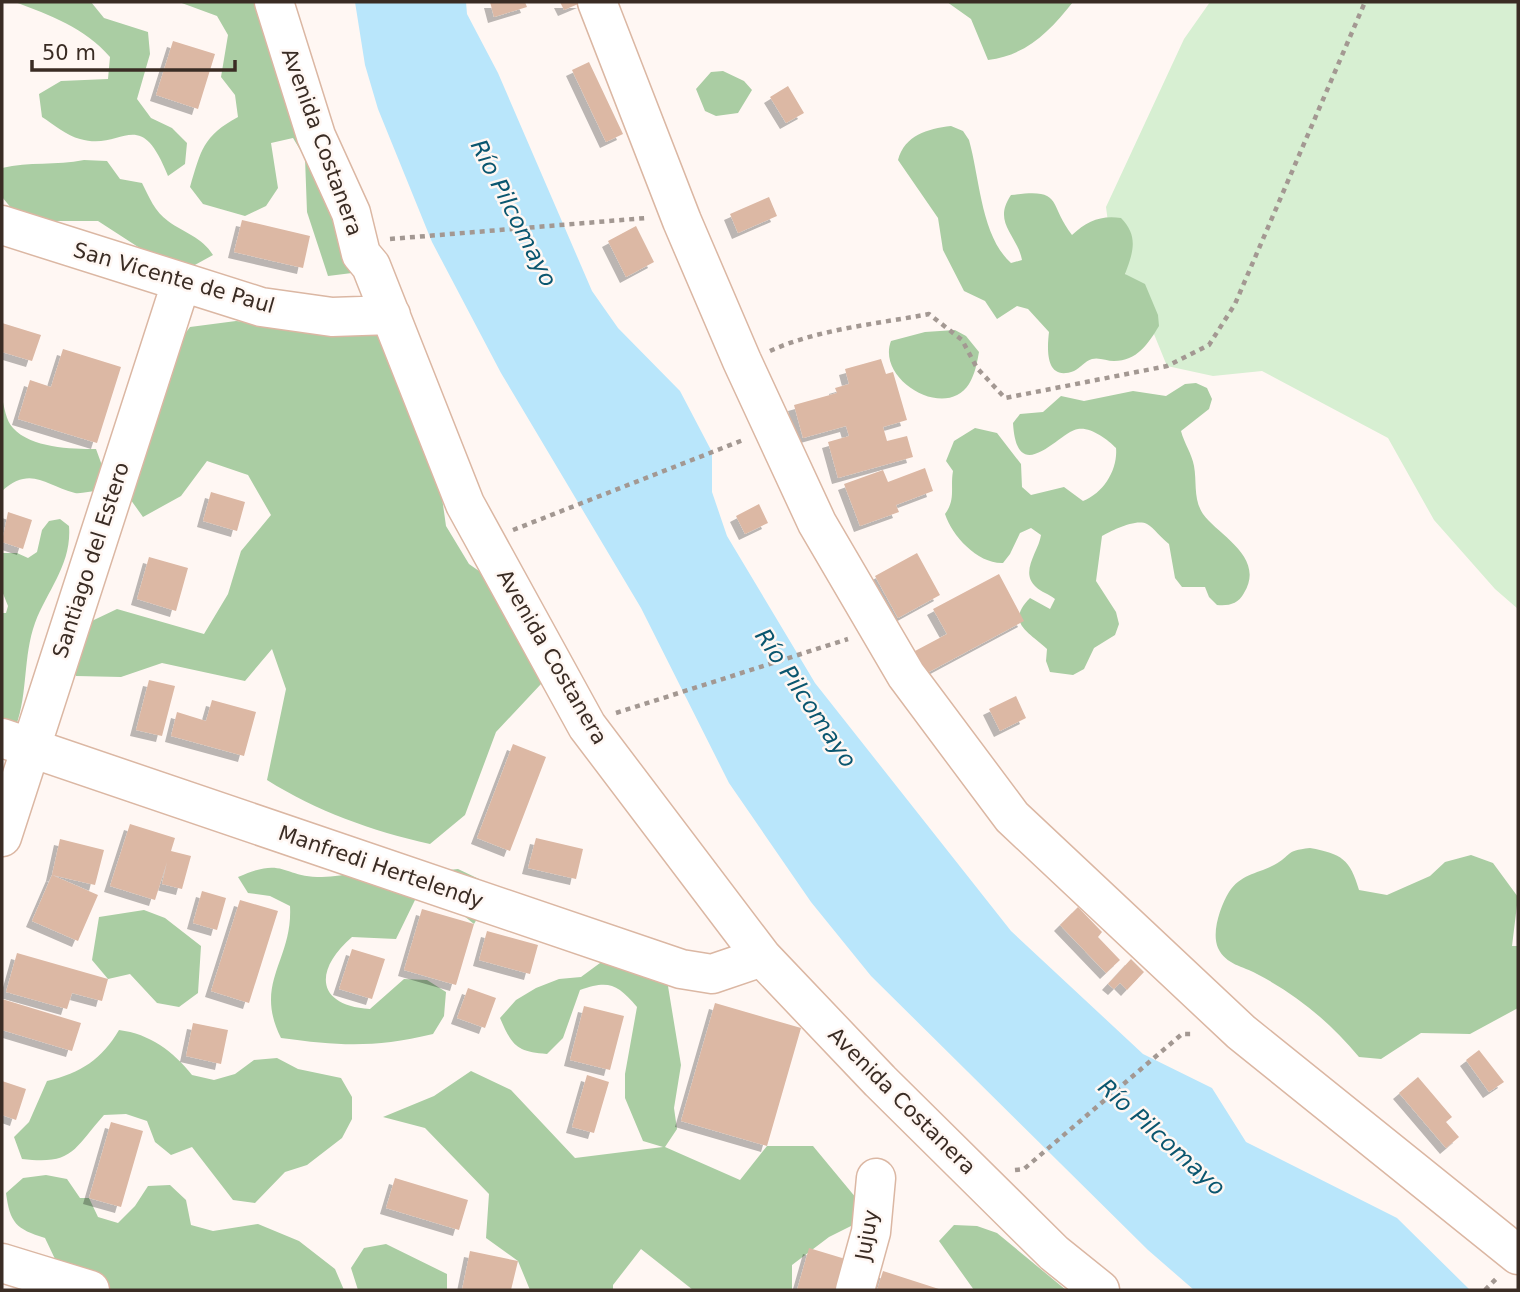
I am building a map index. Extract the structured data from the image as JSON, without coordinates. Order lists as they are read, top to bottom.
{
  "streets": {
    "street": [
      "Avenida Costanera",
      "San Vicente de Paul",
      "Santiago del Estero",
      "Manfredi Hertelendy",
      "Jujuy"
    ]
  },
  "crossings": [
    ["Avenida Costanera", "San Vicente de Paul"],
    ["Avenida Costanera", "Manfredi Hertelendy"],
    ["San Vicente de Paul", "Santiago del Estero"],
    ["Santiago del Estero", "Manfredi Hertelendy"]
  ],
  "water": ["Río Pilcomayo"],
  "scale_bar": "50 m"
}
